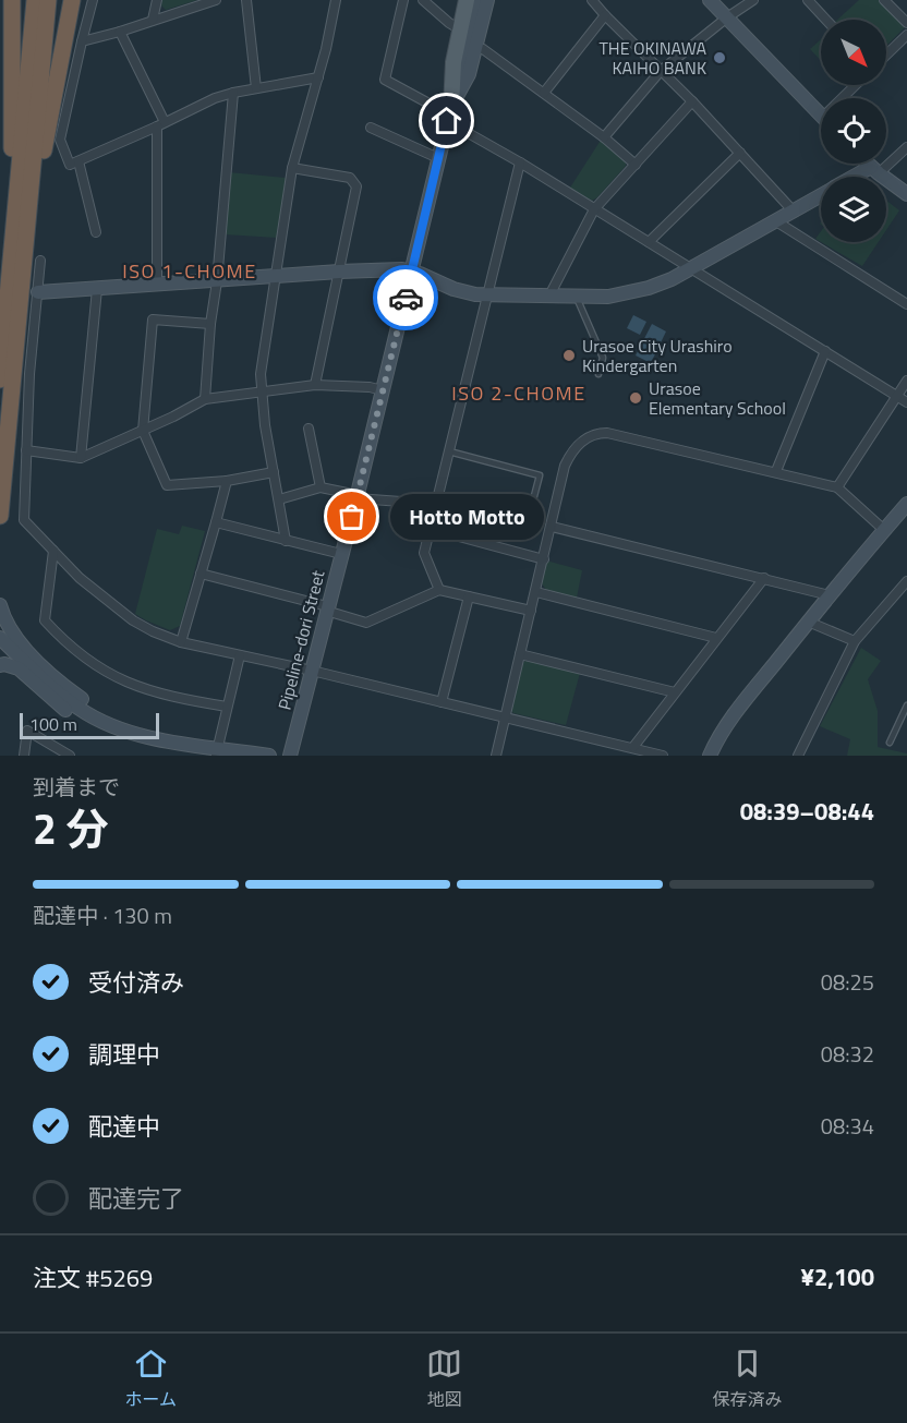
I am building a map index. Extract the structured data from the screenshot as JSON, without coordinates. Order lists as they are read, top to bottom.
{
  "streets": {
    "street": ["Pipeline-dori Street"]
  },
  "districts": ["ISO 1-CHOME", "ISO 2-CHOME"],
  "places": [
    "THE OKINAWA KAIHO BANK",
    "Urasoe City Urashiro Kindergarten",
    "Urasoe Elementary School",
    "Hotto Motto"
  ],
  "scale_bar": "100 m",
  "north": "bottom right",
  "page": {
    "bubble": "Hotto Motto",
    "scale": "100 m",
    "heading": ["2 分", "到着まで", "08:39–08:44"],
    "panel": ["注文 #5269", "¥2,100"],
    "bar": "配達中 · 130 m",
    "list": [
      ["受付済み", "08:25"],
      ["調理中", "08:32"],
      ["配達中", "08:34"],
      "配達完了"
    ],
    "tabs": ["ホーム", "地図", "保存済み"]
  }
}
